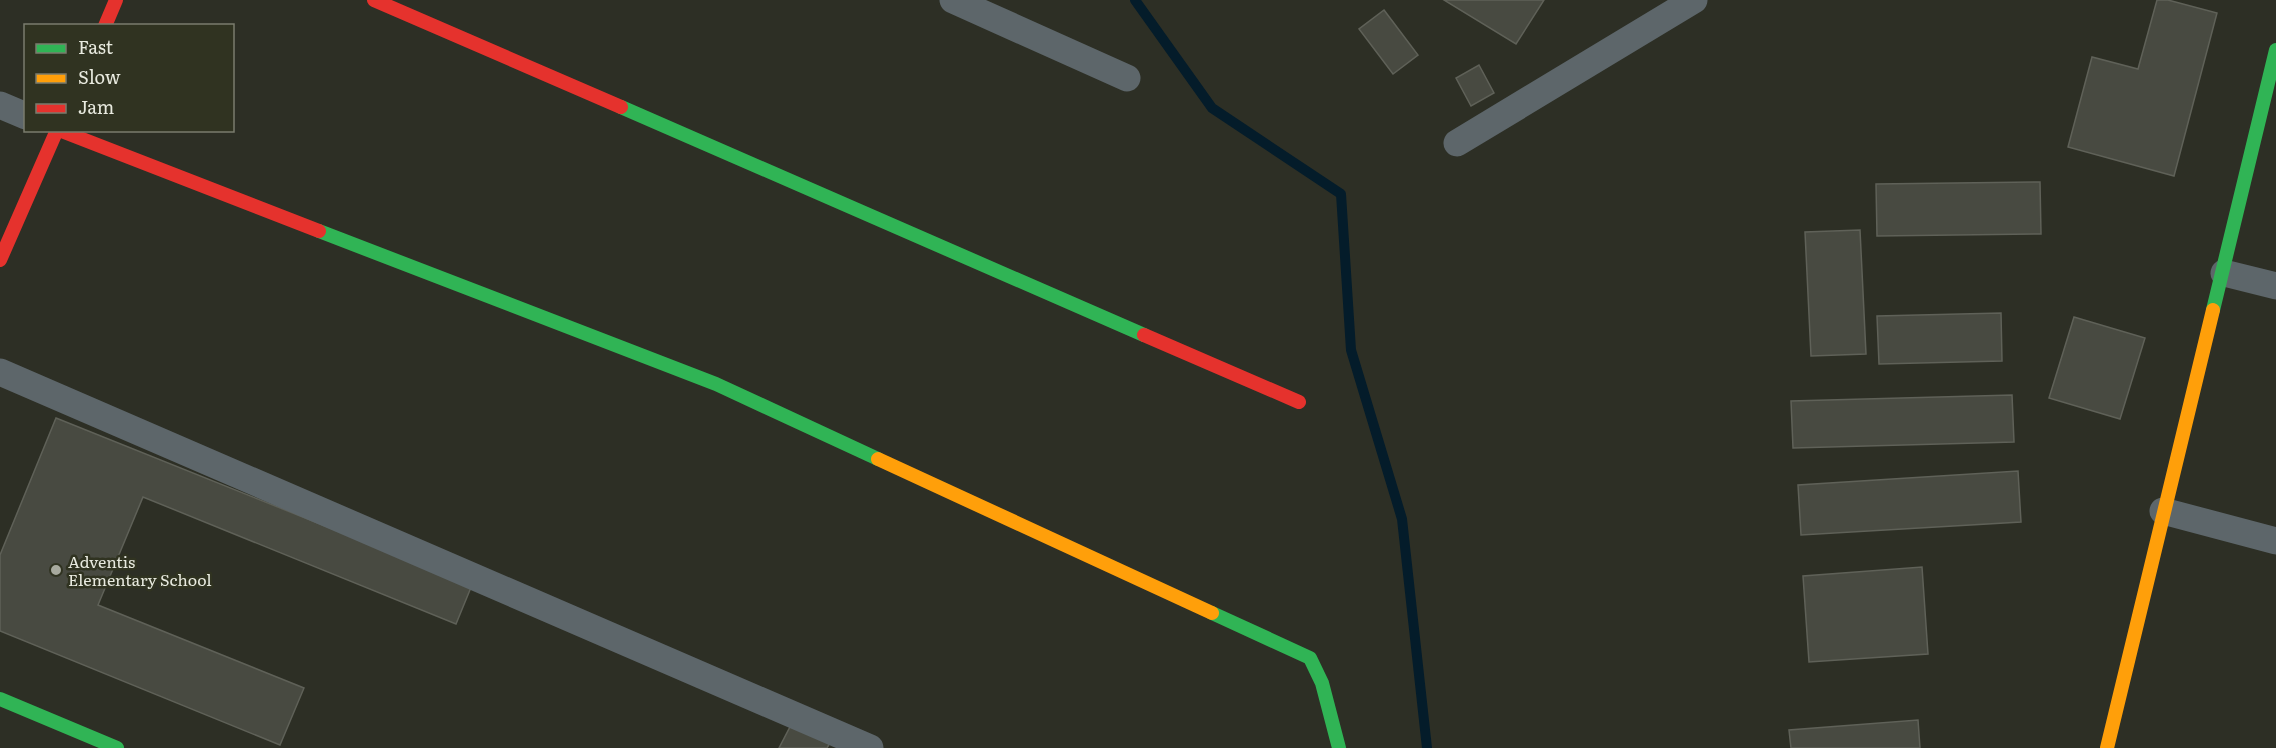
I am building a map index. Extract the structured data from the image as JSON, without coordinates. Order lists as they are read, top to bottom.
{
  "places": ["Adventis Elementary School"],
  "legend": ["Fast", "Slow", "Jam"]
}
